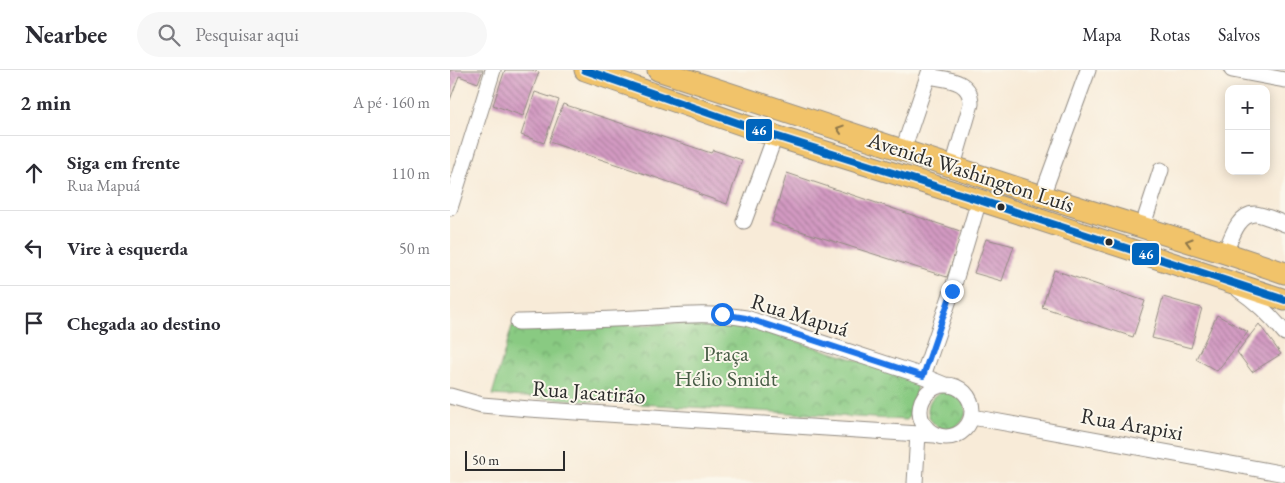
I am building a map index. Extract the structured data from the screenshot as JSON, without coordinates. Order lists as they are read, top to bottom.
{
  "streets": {
    "highway": ["Avenida Washington Luís"],
    "street": ["Rua Mapuá", "Rua Jacatirão", "Rua Arapixi"]
  },
  "crossings": [
    ["Rua Mapuá", "Rua Jacatirão"],
    ["Rua Mapuá", "Rua Arapixi"],
    ["Rua Jacatirão", "Rua Arapixi"]
  ],
  "parks": ["Praça Hélio Smidt"],
  "lines": ["transit line 46"],
  "scale_bar": "50 m",
  "page": {
    "header": "Nearbee",
    "search": "Pesquisar aqui",
    "nav": ["Mapa", "Rotas", "Salvos"],
    "heading": ["2 min", "A pé · 160 m"],
    "map_buttons": ["+", "−"],
    "list": [
      ["Siga em frente", "Rua Mapuá", "110 m"],
      ["Vire à esquerda", "50 m"],
      "Chegada ao destino"
    ],
    "scale": "50 m"
  }
}
